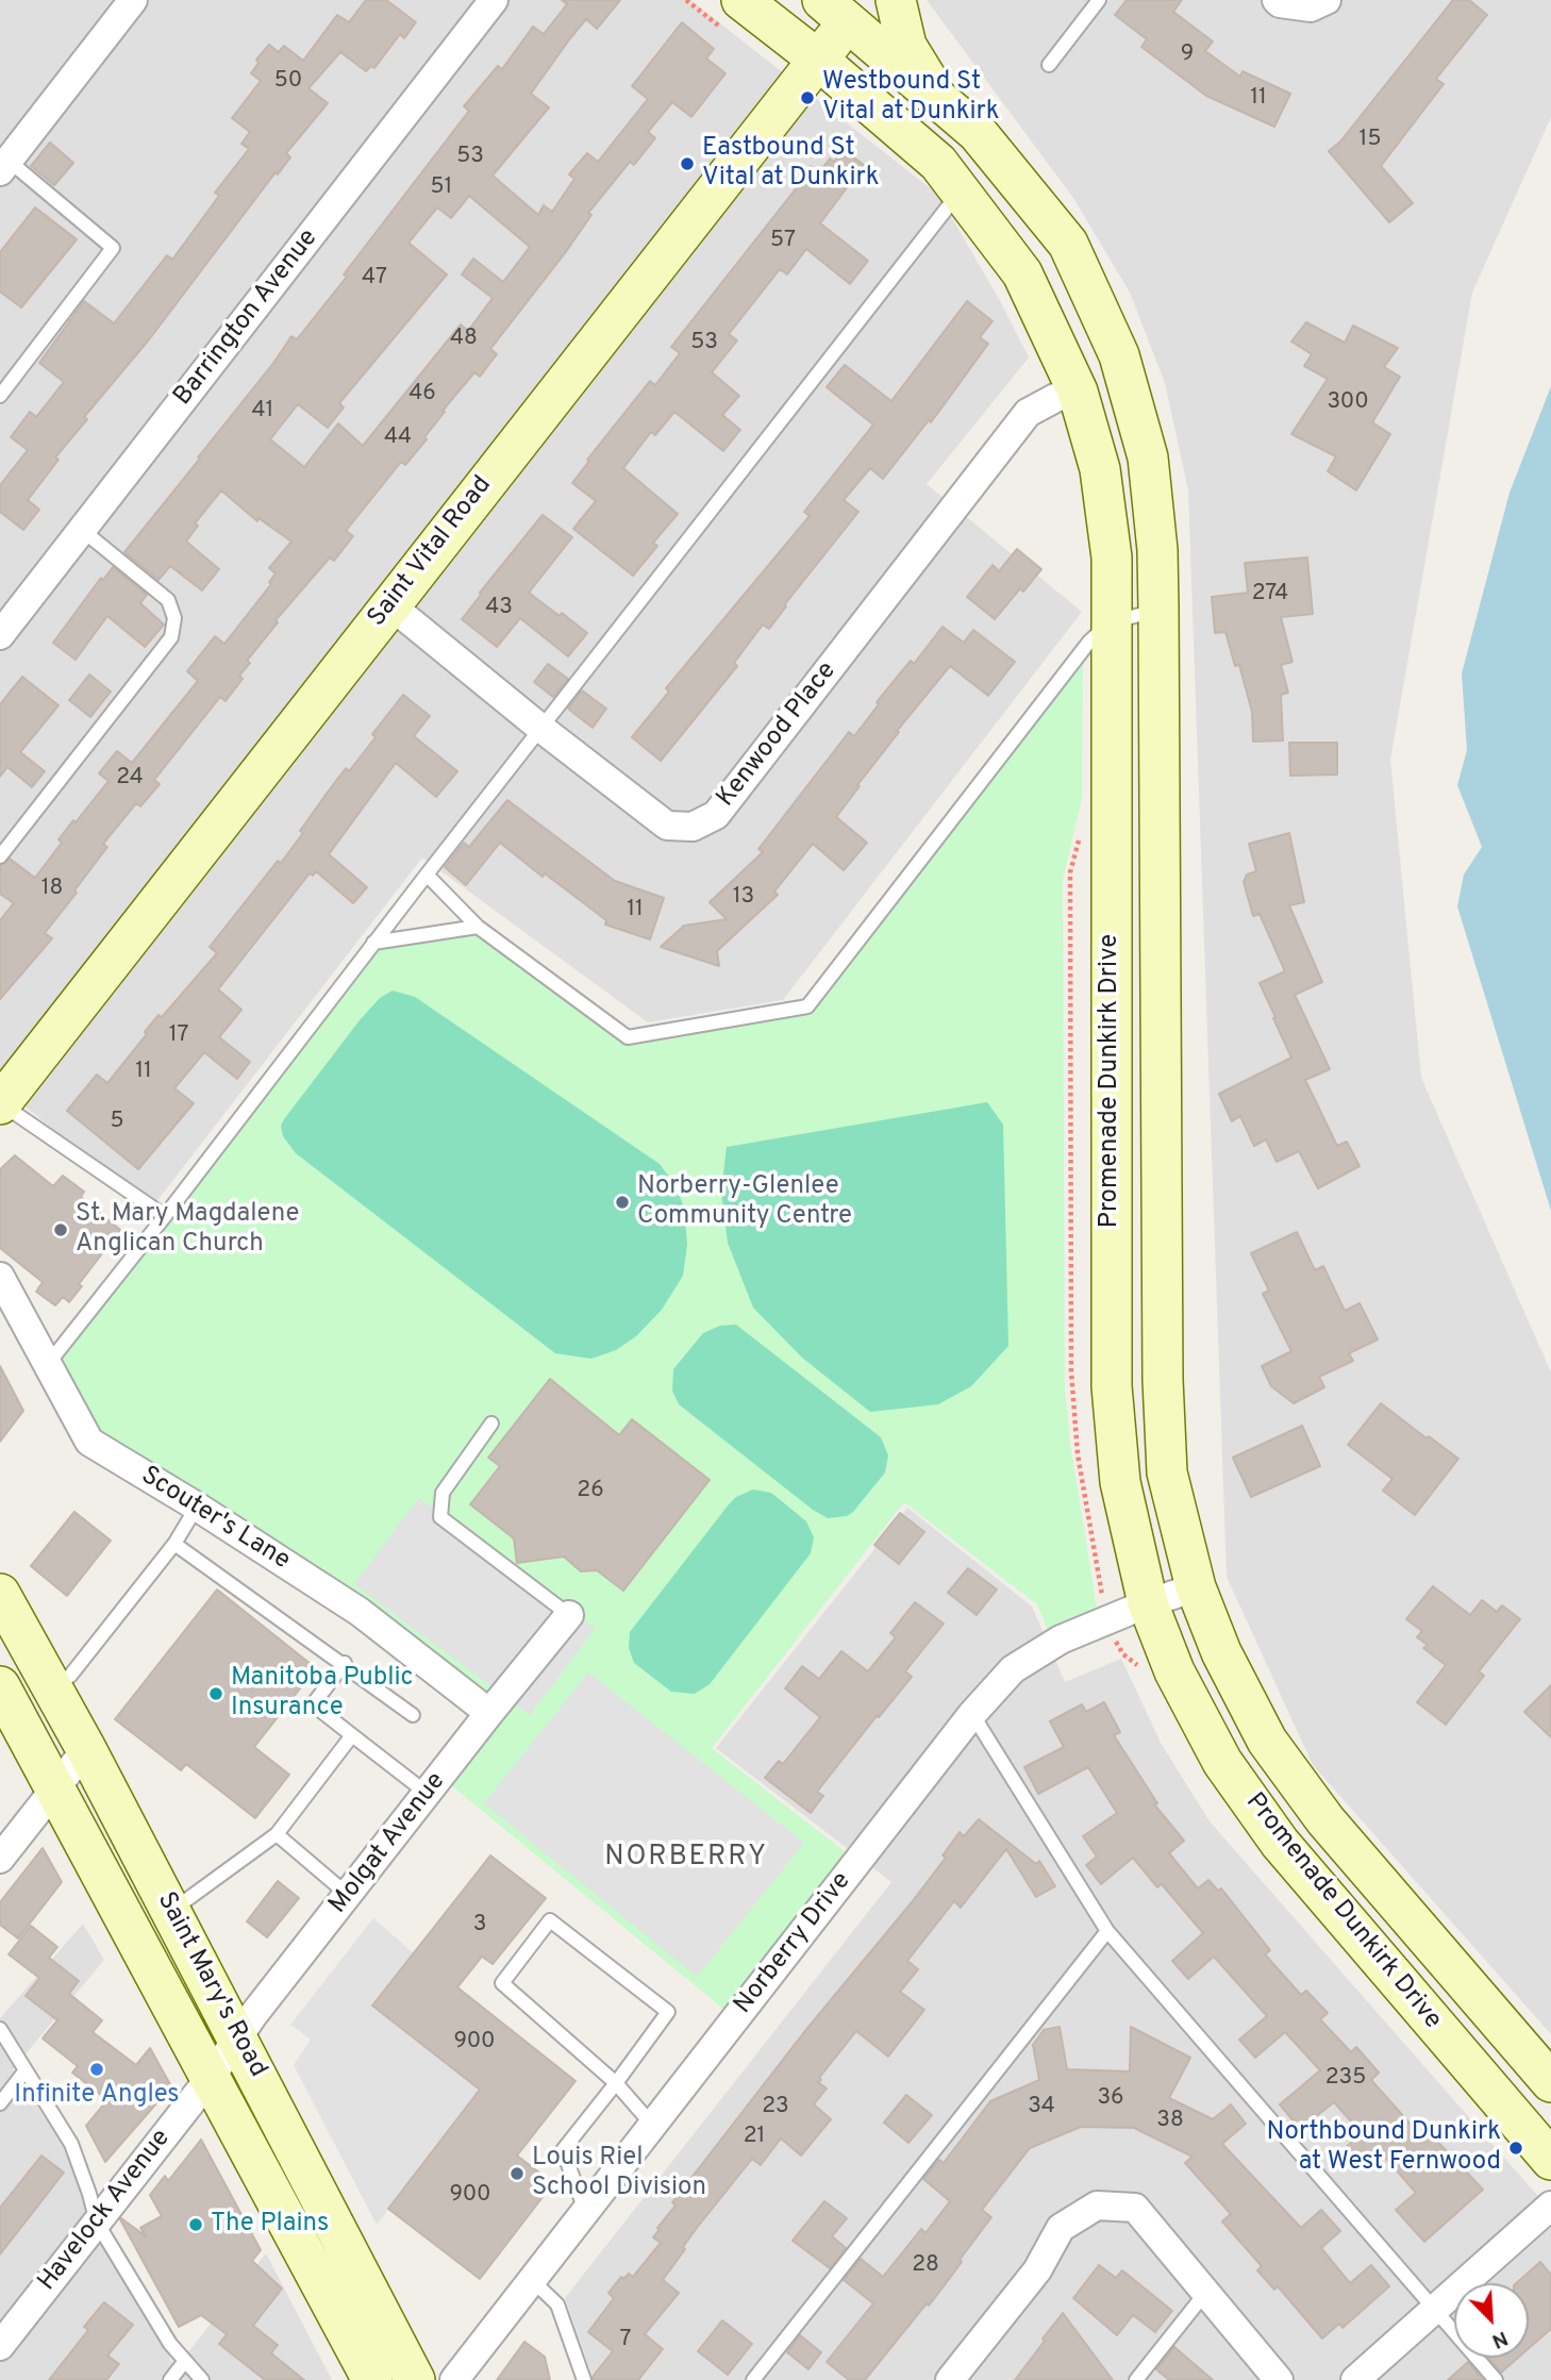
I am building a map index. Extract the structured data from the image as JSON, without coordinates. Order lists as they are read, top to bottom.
{
  "streets": {
    "main road": ["Saint Vital Road", "Promenade Dunkirk Drive", "Saint Mary's Road"],
    "street": [
      "Barrington Avenue",
      "Kenwood Place",
      "Scouter's Lane",
      "Molgat Avenue",
      "Norberry Drive",
      "Havelock Avenue"
    ]
  },
  "crossings": [
    ["Saint Vital Road", "Kenwood Place"],
    ["Saint Vital Road", "Promenade Dunkirk Drive"],
    ["Kenwood Place", "Promenade Dunkirk Drive"],
    ["Promenade Dunkirk Drive", "Norberry Drive"],
    ["Scouter's Lane", "Molgat Avenue"],
    ["Molgat Avenue", "Saint Mary's Road"],
    ["Molgat Avenue", "Havelock Avenue"],
    ["Saint Mary's Road", "Havelock Avenue"]
  ],
  "districts": ["NORBERRY"],
  "places": [
    "Westbound St Vital at Dunkirk",
    "Eastbound St Vital at Dunkirk",
    "Norberry-Glenlee Community Centre",
    "St. Mary Magdalene Anglican Church",
    "Manitoba Public Insurance",
    "Infinite Angles",
    "Northbound Dunkirk at West Fernwood",
    "Louis Riel School Division",
    "The Plains"
  ],
  "house_numbers": [
    "9",
    "50",
    "11",
    "15",
    "53",
    "51",
    "57",
    "47",
    "48",
    "53",
    "46",
    "300",
    "41",
    "44",
    "274",
    "43",
    "24",
    "18",
    "13",
    "11",
    "17",
    "11",
    "5",
    "26",
    "3",
    "900",
    "235",
    "36",
    "23",
    "34",
    "38",
    "21",
    "900",
    "28",
    "7"
  ],
  "north": "bottom right"
}
